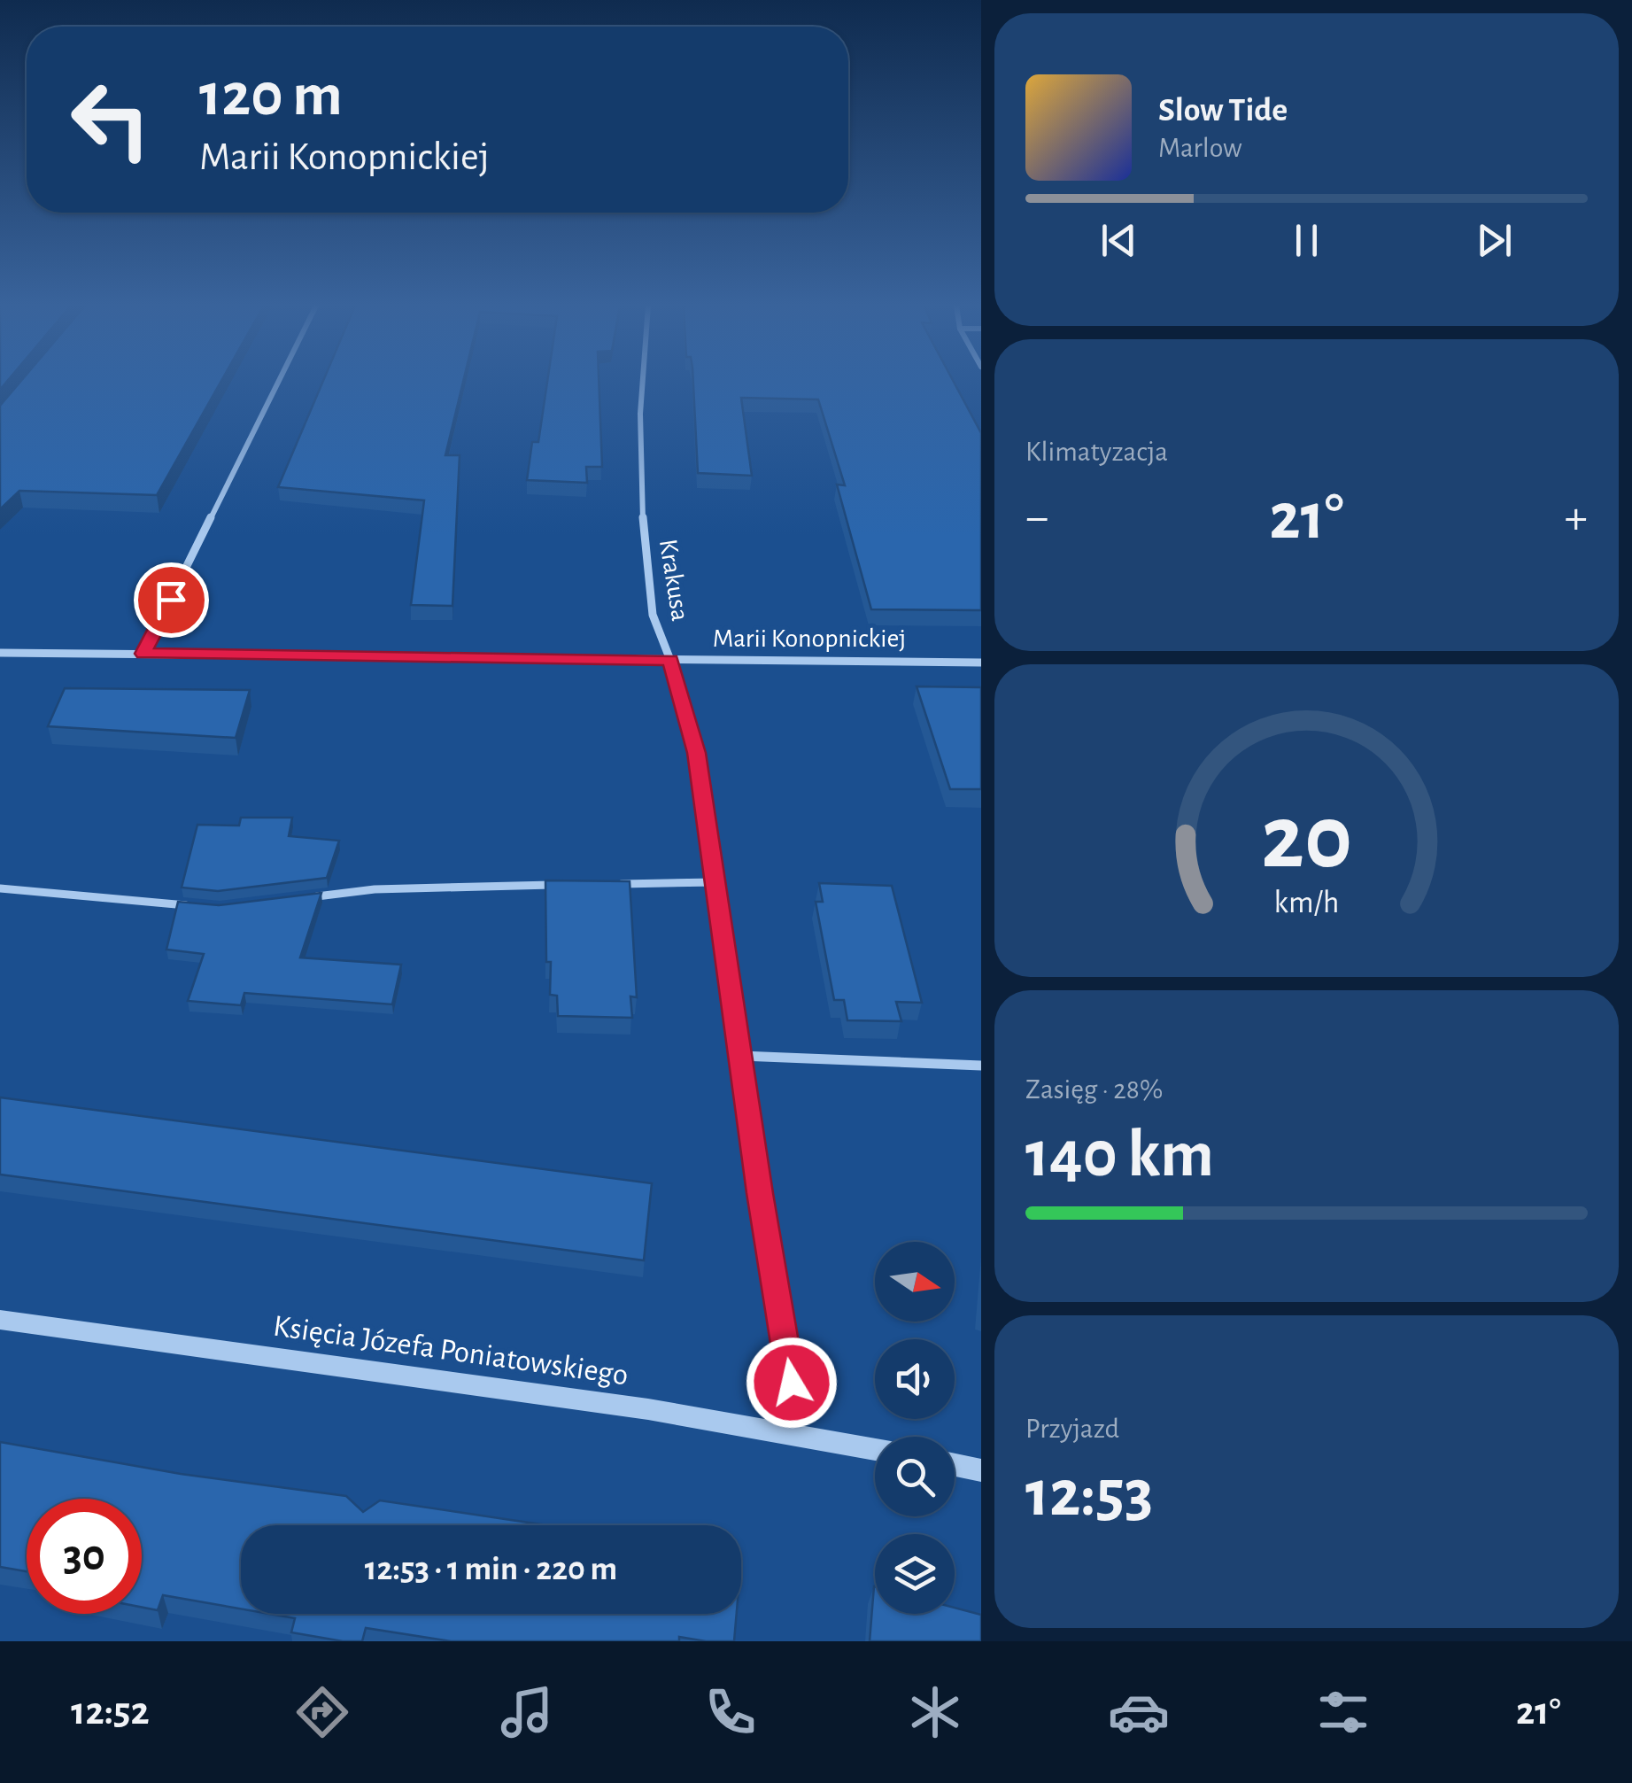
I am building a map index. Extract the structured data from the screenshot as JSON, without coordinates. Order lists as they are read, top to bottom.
{
  "streets": {
    "street": ["Krakusa", "Marii Konopnickiej", "Księcia Józefa Poniatowskiego"]
  },
  "crossings": [
    ["Krakusa", "Marii Konopnickiej"],
    ["Krakusa", "Księcia Józefa Poniatowskiego"]
  ],
  "north": "right",
  "page": {
    "turn": ["120 m", "Marii Konopnickiej"],
    "song": ["Slow Tide", "Marlow"],
    "tile": [
      "Klimatyzacja",
      ["Zasięg · 28%", "140 km"],
      ["Przyjazd", "12:53"]
    ],
    "heat": ["−", "21°", "+"],
    "limit": "30",
    "trip": "12:53 · 1 min · 220 m",
    "tabs": ["12:52", "21°"],
    "gauge": ["20", "km/h"]
  }
}
